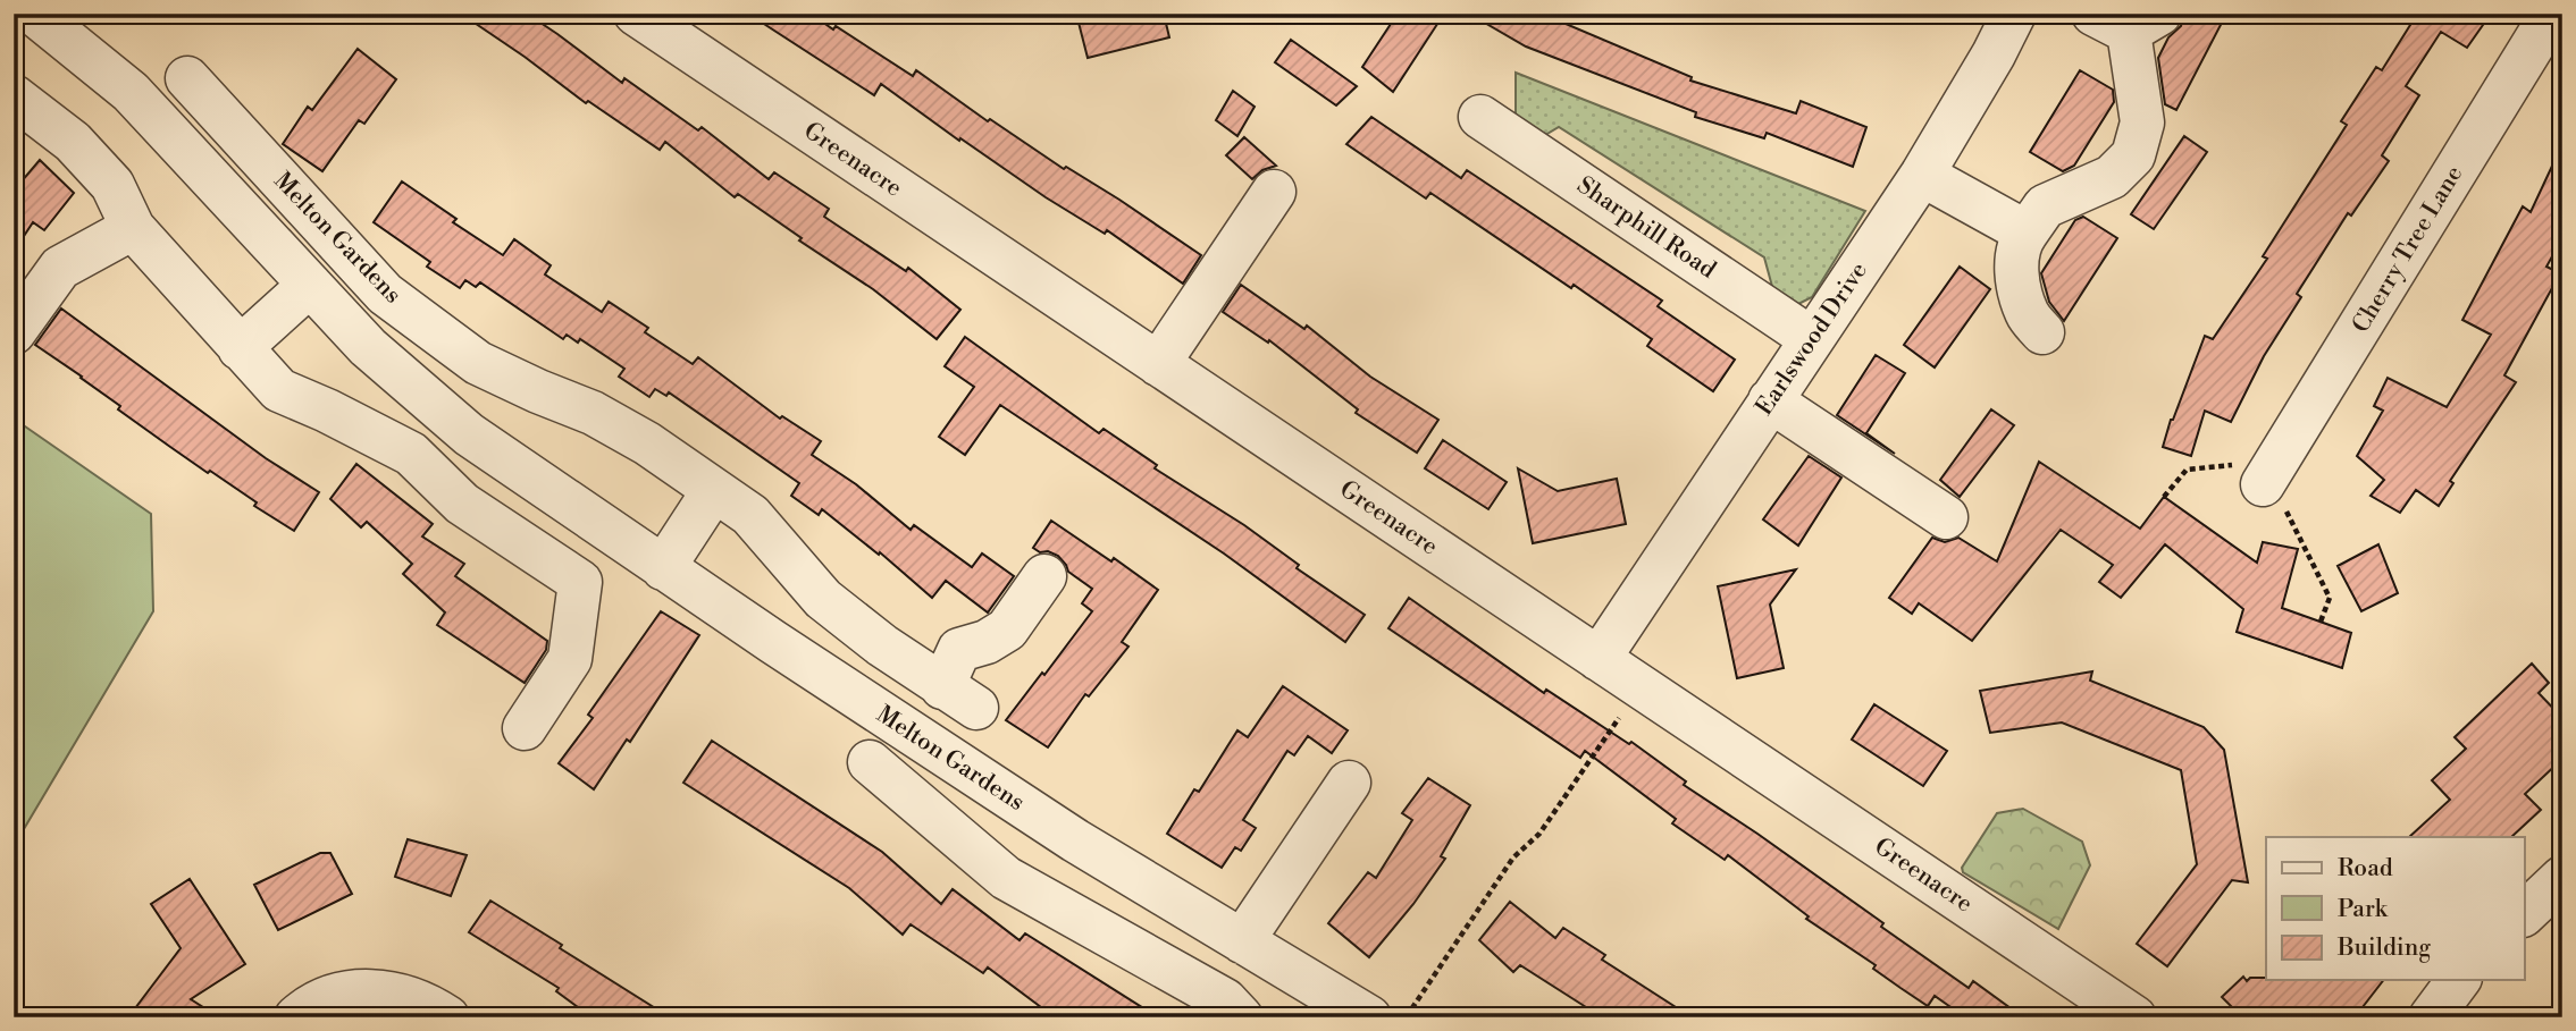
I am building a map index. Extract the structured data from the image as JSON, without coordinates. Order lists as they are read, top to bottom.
{
  "streets": {
    "street": [
      "Greenacre",
      "Sharphill Road",
      "Melton Gardens",
      "Cherry Tree Lane",
      "Earlswood Drive"
    ]
  },
  "crossings": [
    ["Greenacre", "Earlswood Drive"],
    ["Sharphill Road", "Earlswood Drive"]
  ],
  "legend": ["Road", "Park", "Building"]
}
